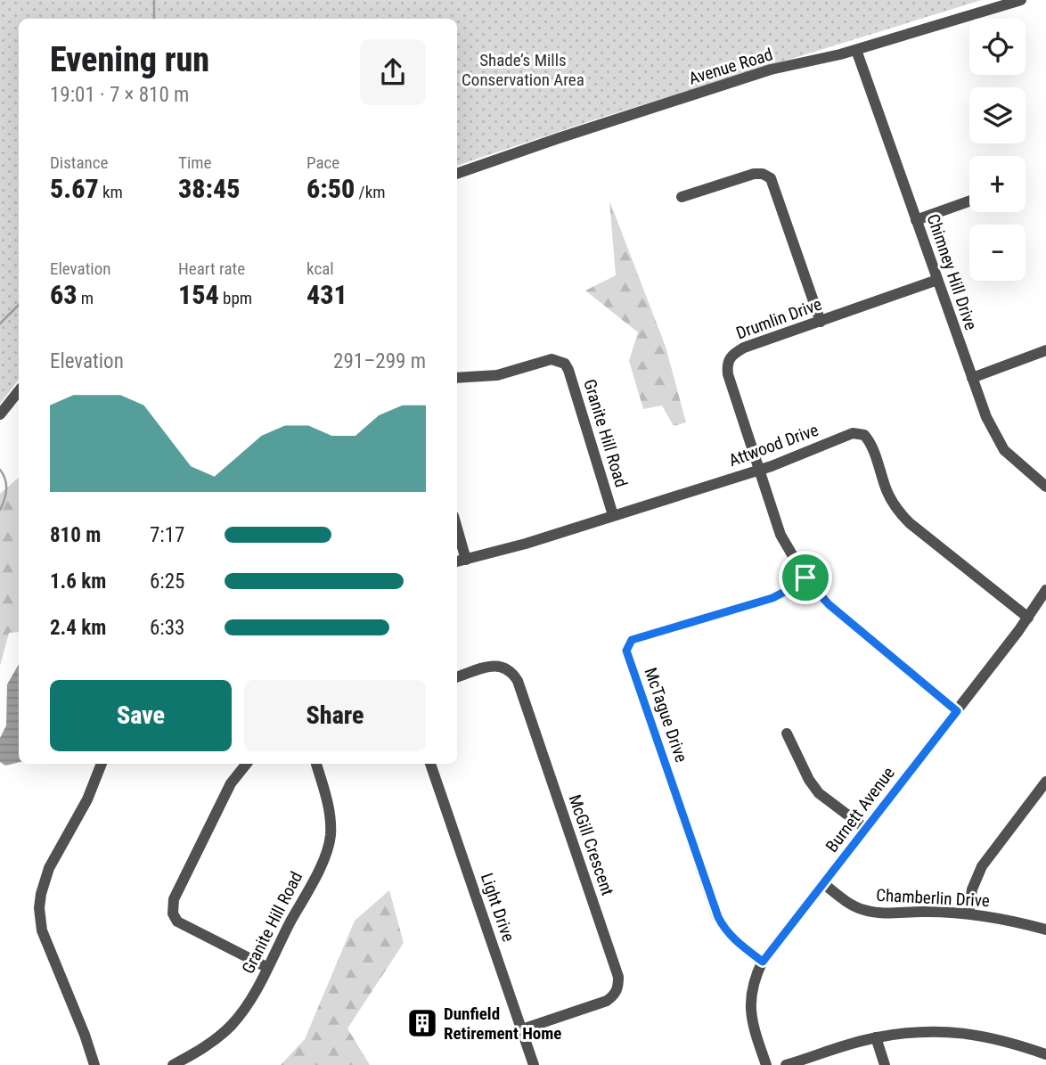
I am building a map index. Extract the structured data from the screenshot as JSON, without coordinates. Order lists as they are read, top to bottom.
{
  "streets": {
    "street": [
      "Avenue Road",
      "Chimney Hill Drive",
      "Drumlin Drive",
      "Granite Hill Road",
      "Attwood Drive",
      "McTague Drive",
      "Burnett Avenue",
      "McGill Crescent",
      "Chamberlin Drive",
      "Light Drive"
    ]
  },
  "crossings": [
    ["Avenue Road", "Chimney Hill Drive"],
    ["Chimney Hill Drive", "Drumlin Drive"],
    ["Drumlin Drive", "Attwood Drive"],
    ["Drumlin Drive", "McTague Drive"],
    ["Drumlin Drive", "Burnett Avenue"],
    ["Granite Hill Road", "Attwood Drive"],
    ["Attwood Drive", "Burnett Avenue"],
    ["McTague Drive", "Burnett Avenue"],
    ["Burnett Avenue", "Chamberlin Drive"],
    ["McGill Crescent", "Light Drive"]
  ],
  "parks": ["Shade’s Mills Conservation Area"],
  "places": {
    "building": ["Dunfield Retirement Home"]
  },
  "page": {
    "map_buttons": ["+", "−"],
    "heading": ["Evening run", "19:01 · 7 × 810 m"],
    "stats": [
      ["Distance", "5.67 km"],
      ["Time", "38:45"],
      ["Pace", "6:50 /km"],
      ["Elevation", "63 m"],
      ["Heart rate", "154 bpm"],
      ["kcal", "431"]
    ],
    "chart": ["Elevation", "291–299 m"],
    "list": [
      {
        "name": "810 m",
        "note": "7:17"
      },
      {
        "name": "1.6 km",
        "note": "6:25"
      },
      {
        "name": "2.4 km",
        "note": "6:33"
      }
    ],
    "buttons": ["Save", "Share"]
  }
}
